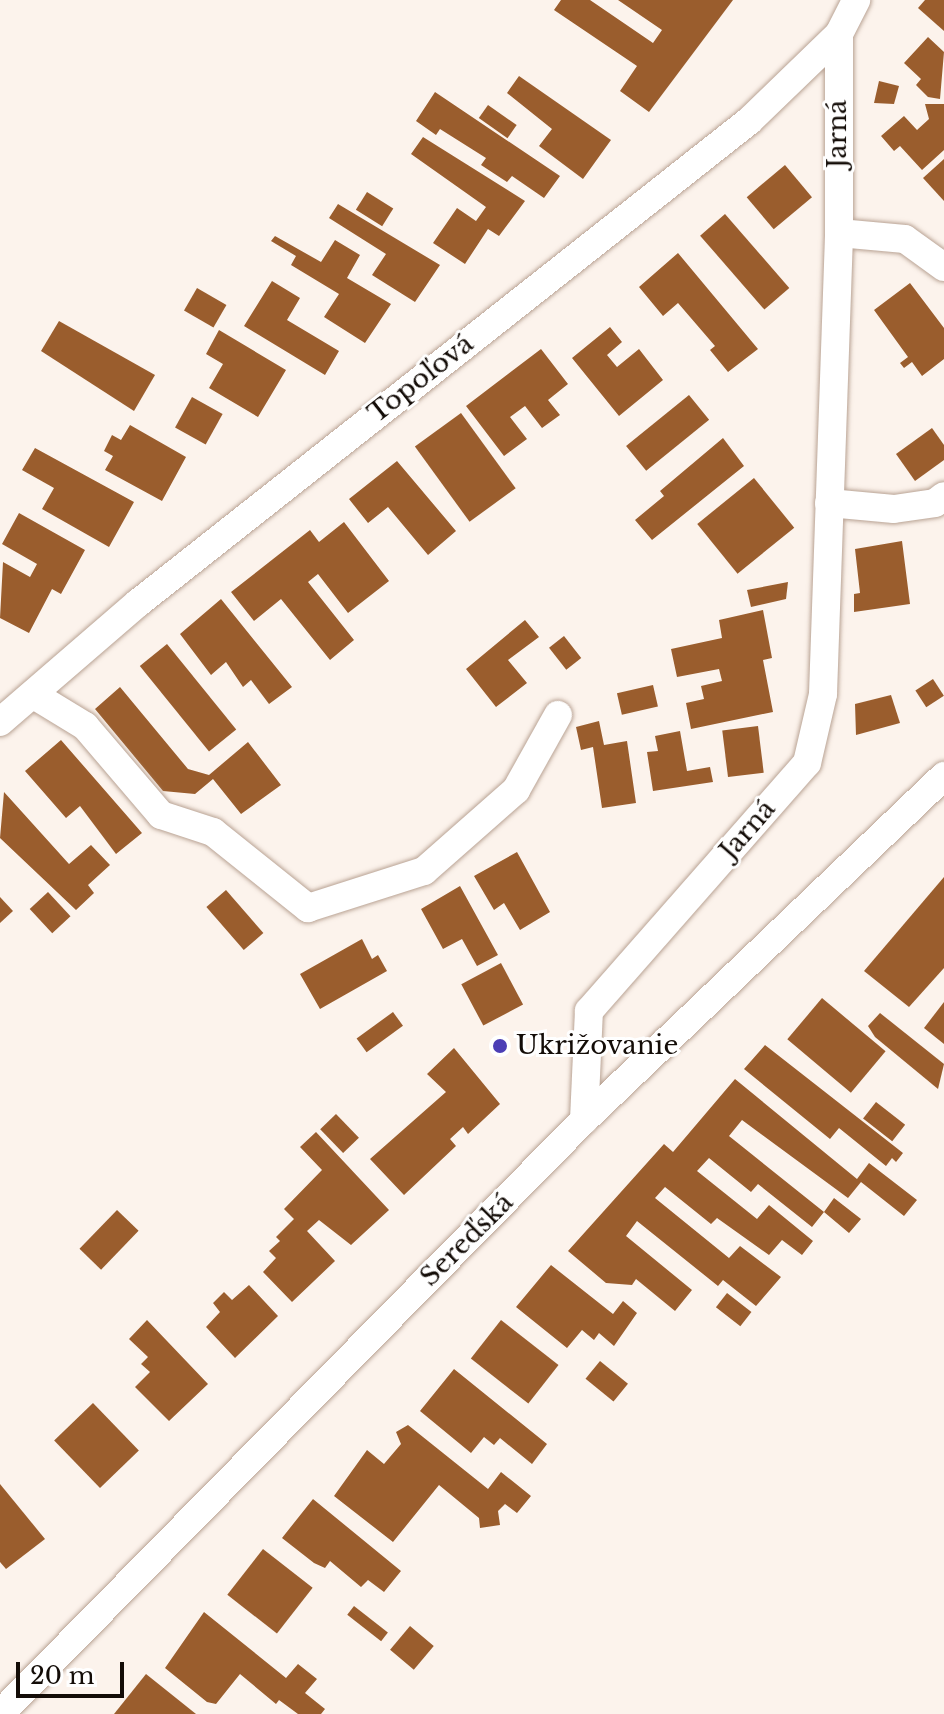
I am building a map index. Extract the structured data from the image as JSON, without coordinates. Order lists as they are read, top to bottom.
{
  "streets": {
    "street": ["Jarná", "Topoľová", "Sereďská"]
  },
  "crossings": [
    ["Jarná", "Topoľová"],
    ["Jarná", "Sereďská"]
  ],
  "places": ["Ukrižovanie"],
  "scale_bar": "20 m"
}
